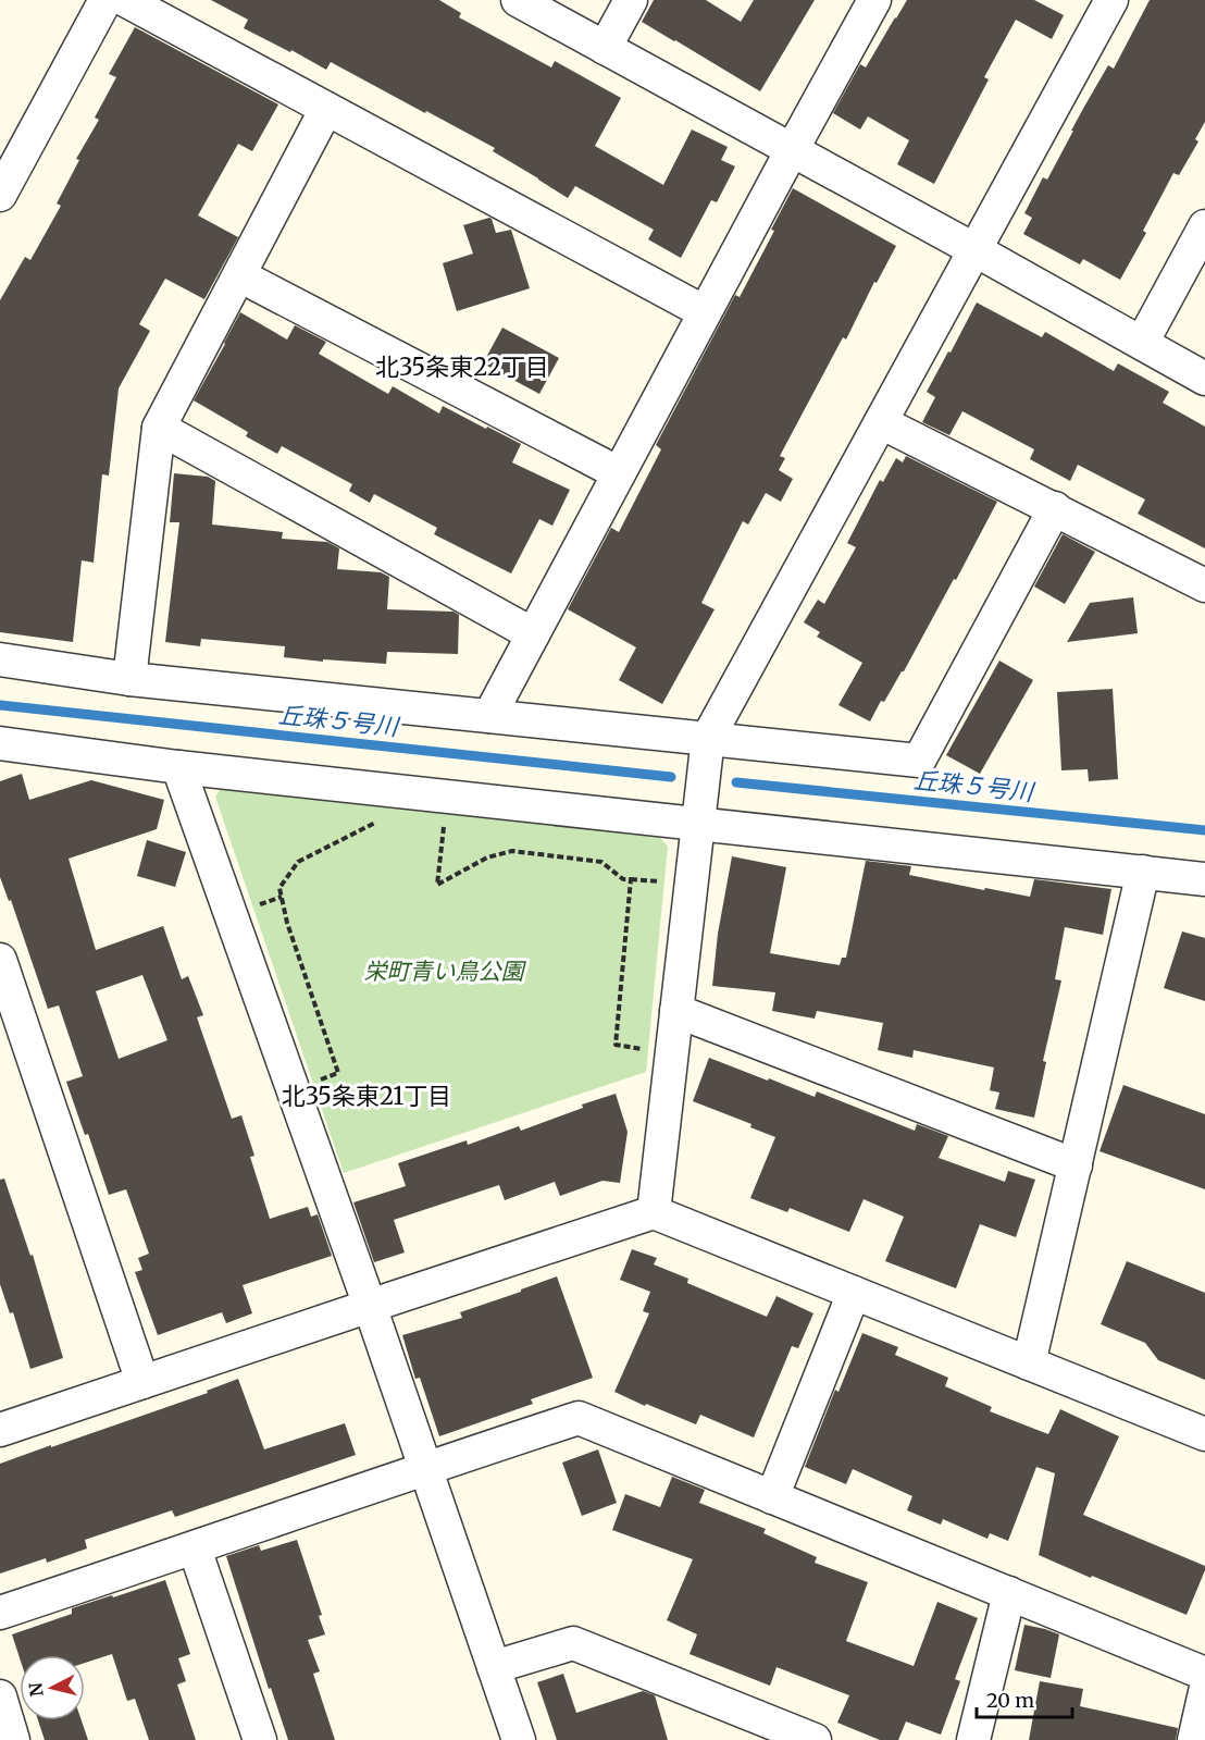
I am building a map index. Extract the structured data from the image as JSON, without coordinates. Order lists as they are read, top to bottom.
{
  "districts": ["北35条東22丁目", "北35条東21丁目"],
  "water": ["丘珠５号川"],
  "parks": ["栄町青い鳥公園"],
  "scale_bar": "20 m",
  "north": "left"
}
